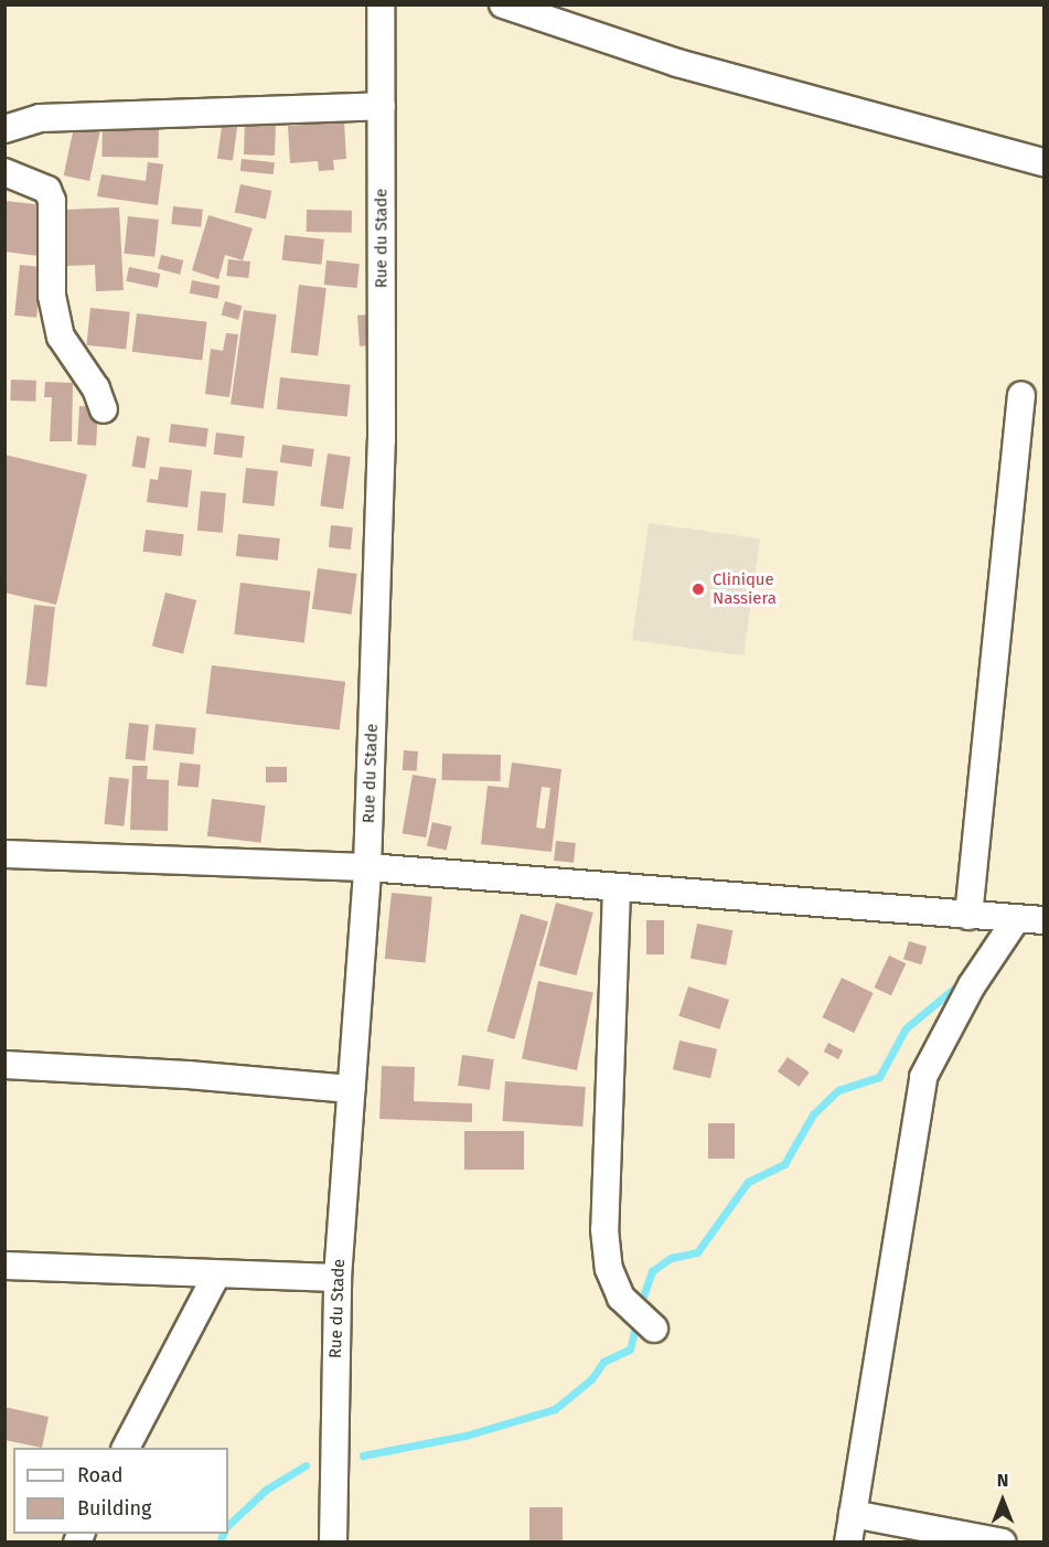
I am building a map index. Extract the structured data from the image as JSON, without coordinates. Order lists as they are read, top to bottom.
{
  "streets": {
    "street": ["Rue du Stade"]
  },
  "places": ["Clinique Nassiera"],
  "legend": ["Road", "Building"],
  "north": "top"
}
